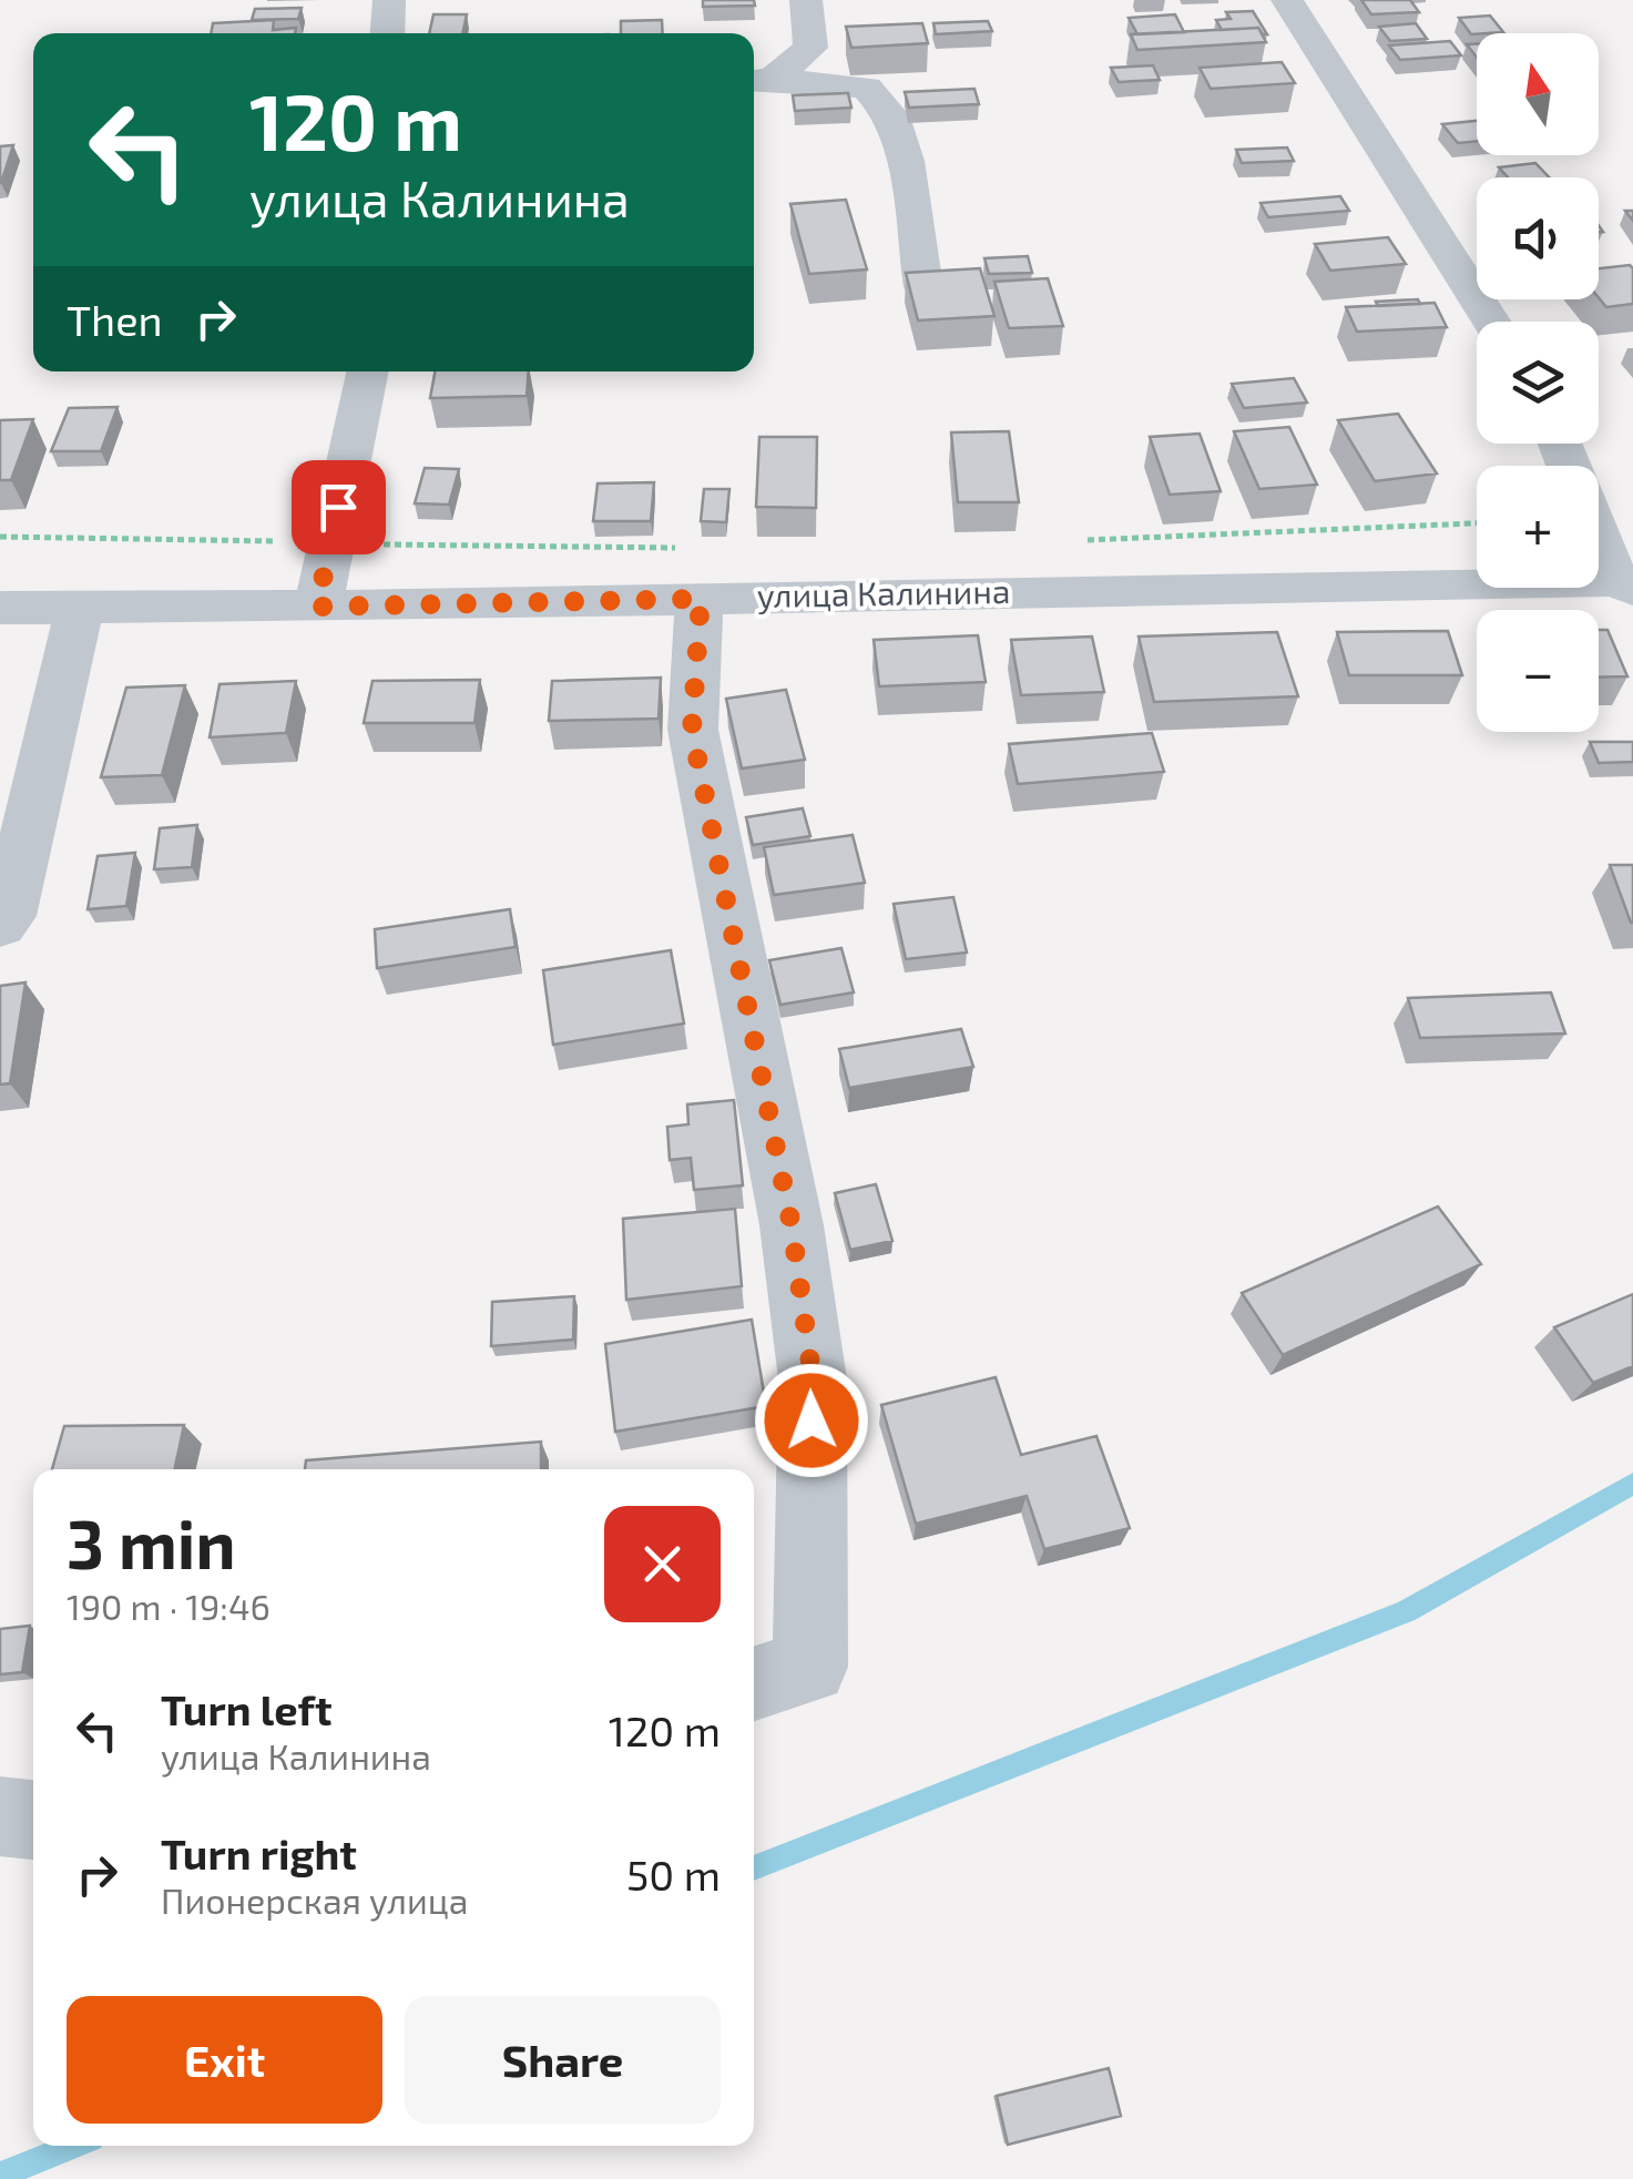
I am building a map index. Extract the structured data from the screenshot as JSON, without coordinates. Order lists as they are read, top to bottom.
{
  "streets": {
    "street": ["улица Калинина"]
  },
  "north": "top",
  "page": {
    "map_buttons": ["+", "−"],
    "turn": ["120 m", "улица Калинина"],
    "then": "Then",
    "heading": ["3 min", "190 m · 19:46"],
    "list": [
      {
        "name": "Turn left",
        "note": "улица Калинина",
        "value": "120 m"
      },
      {
        "name": "Turn right",
        "note": "Пионерская улица",
        "value": "50 m"
      }
    ],
    "buttons": ["Exit", "Share"]
  }
}
